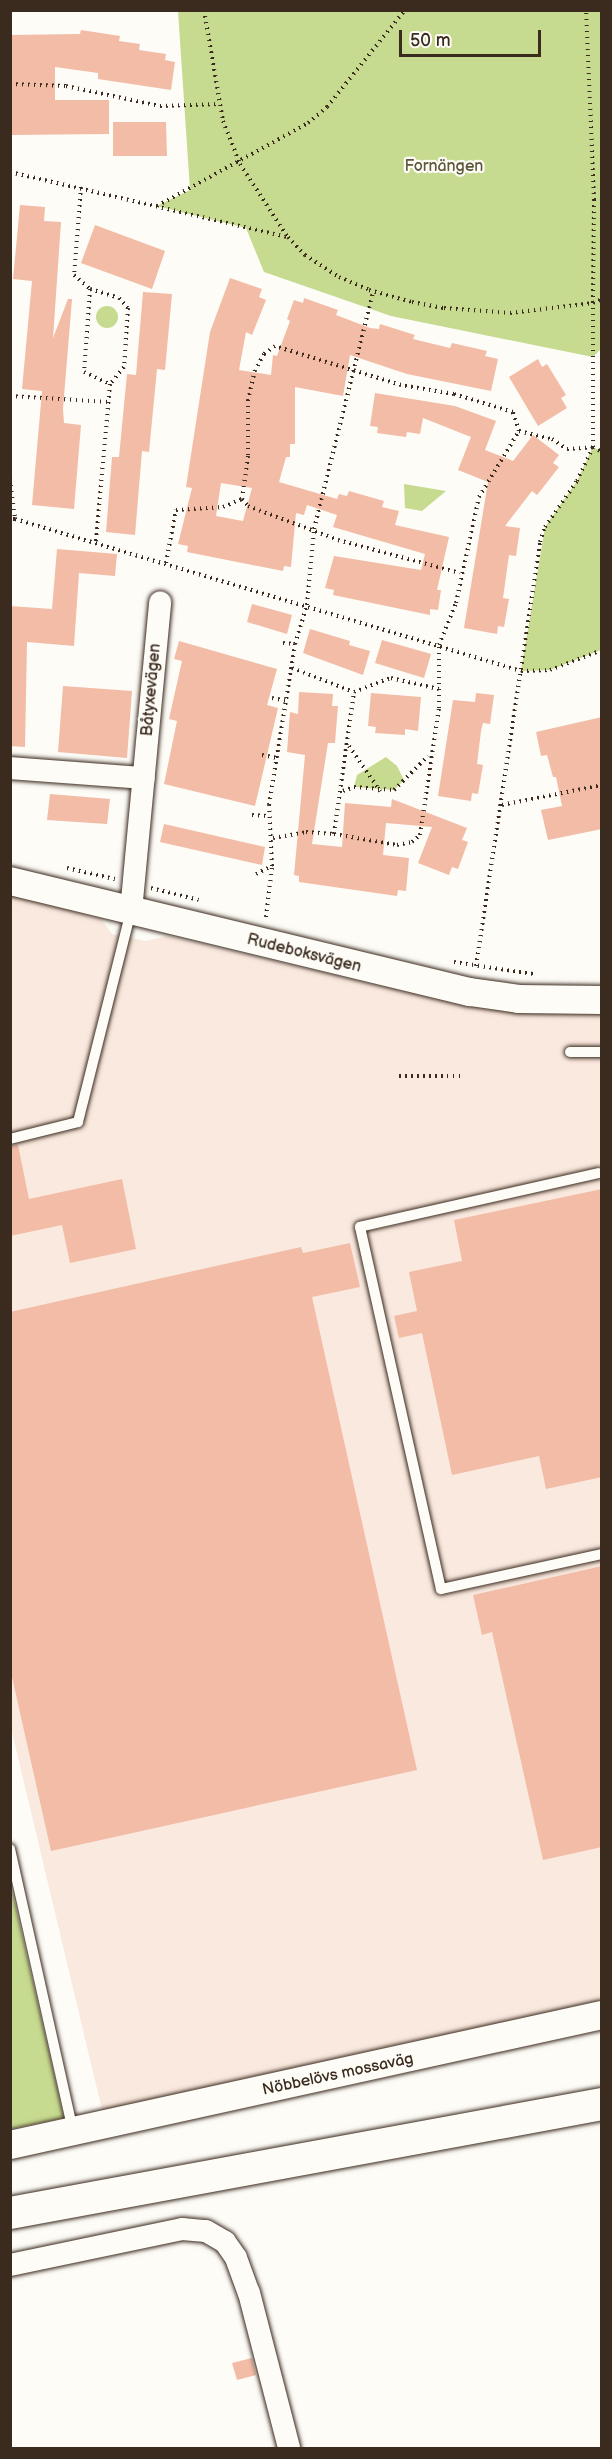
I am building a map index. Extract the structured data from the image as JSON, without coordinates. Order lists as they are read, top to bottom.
{
  "streets": {
    "street": ["Båtyxevägen", "Rudeboksvägen", "Nöbbelövs mossaväg"]
  },
  "crossings": [
    ["Båtyxevägen", "Rudeboksvägen"]
  ],
  "parks": ["Fornängen"],
  "scale_bar": "50 m"
}
